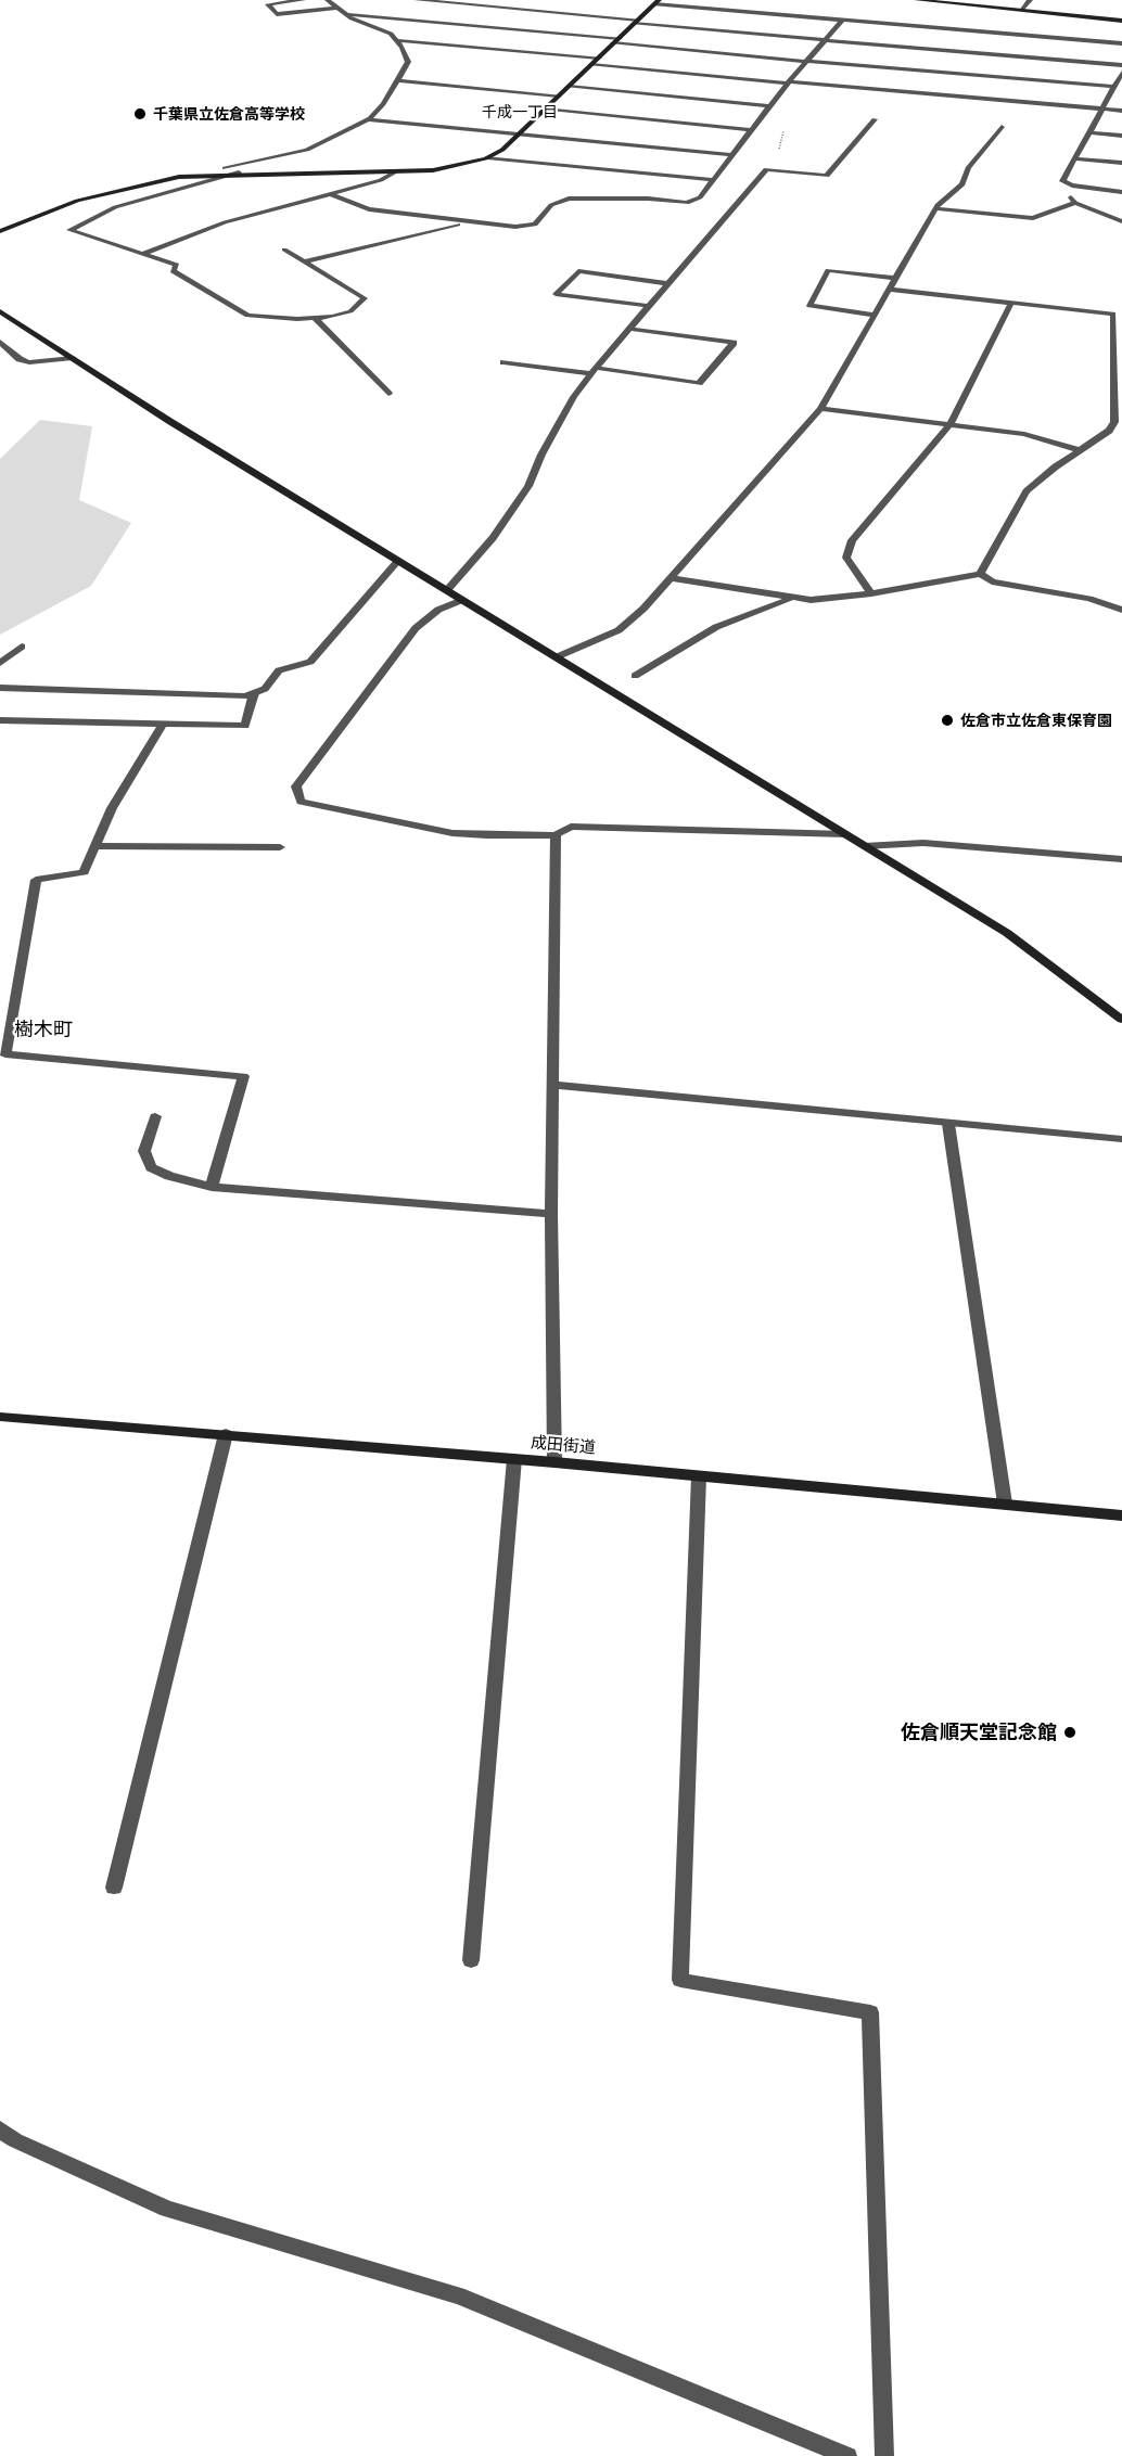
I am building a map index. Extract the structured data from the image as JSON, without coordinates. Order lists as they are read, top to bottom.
{
  "streets": {
    "street": ["成田街道"]
  },
  "districts": ["千成一丁目", "樹木町"],
  "places": ["千葉県立佐倉高等学校", "佐倉市立佐倉東保育園", "佐倉順天堂記念館"]
}
